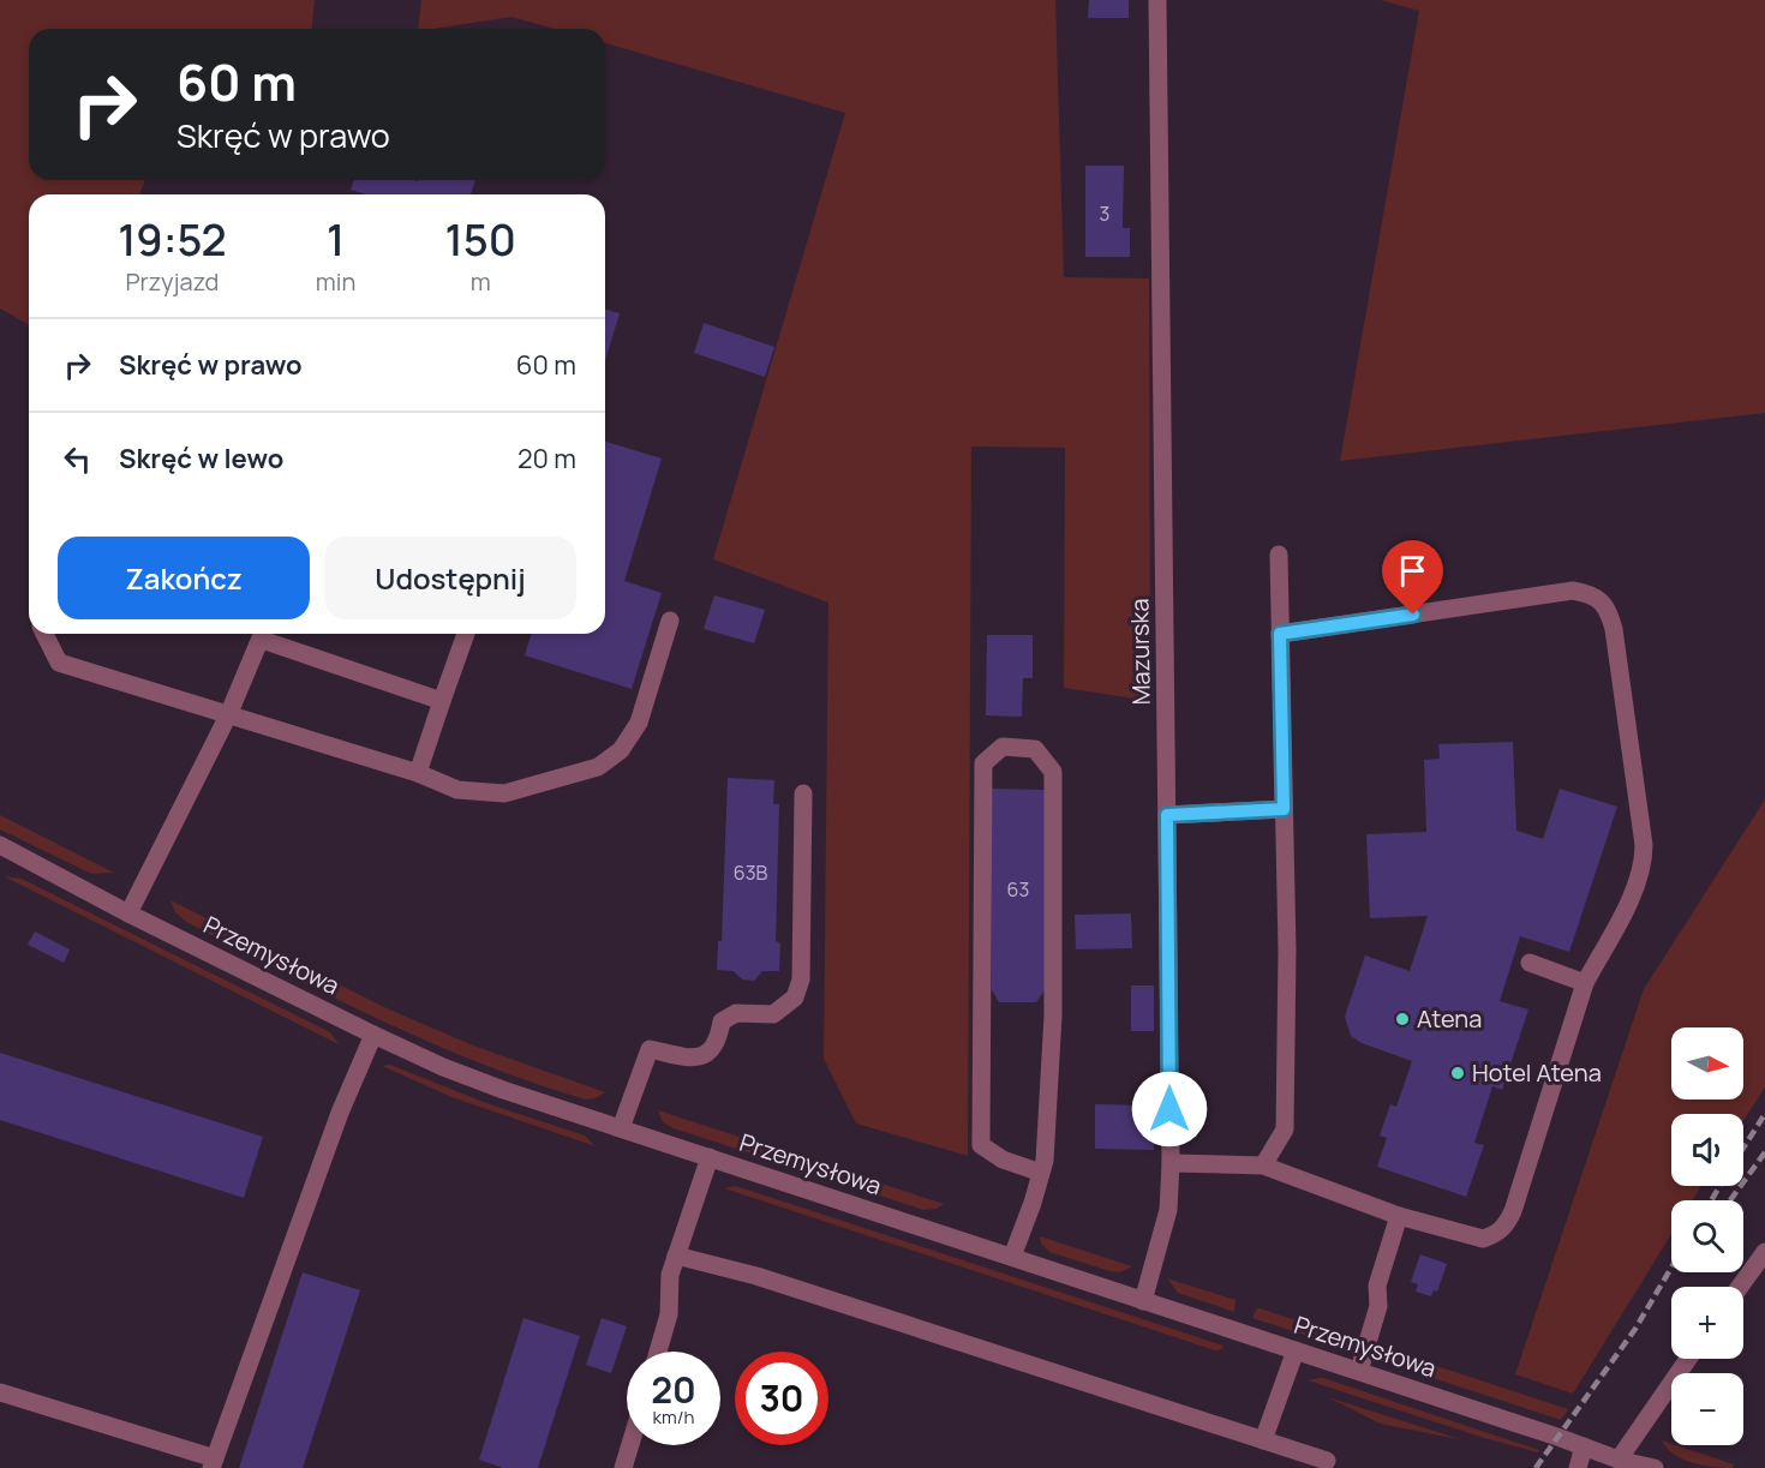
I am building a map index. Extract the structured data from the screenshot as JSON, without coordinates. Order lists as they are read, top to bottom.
{
  "streets": {
    "street": ["Mazurska", "Przemysłowa"]
  },
  "crossings": [
    ["Mazurska", "Przemysłowa"]
  ],
  "places": ["Atena", "Hotel Atena"],
  "house_numbers": ["3", "63B", "63"],
  "north": "right",
  "page": {
    "turn": ["60 m", "Skręć w prawo"],
    "eta": [
      "19:52",
      "Przyjazd",
      "1",
      "min",
      "150",
      "m"
    ],
    "list": [
      {
        "name": "Skręć w prawo",
        "value": "60 m"
      },
      {
        "name": "Skręć w lewo",
        "value": "20 m"
      }
    ],
    "buttons": ["Zakończ", "Udostępnij"],
    "map_buttons": ["+", "−"],
    "speed": "20 km/h",
    "limit": "30"
  }
}
